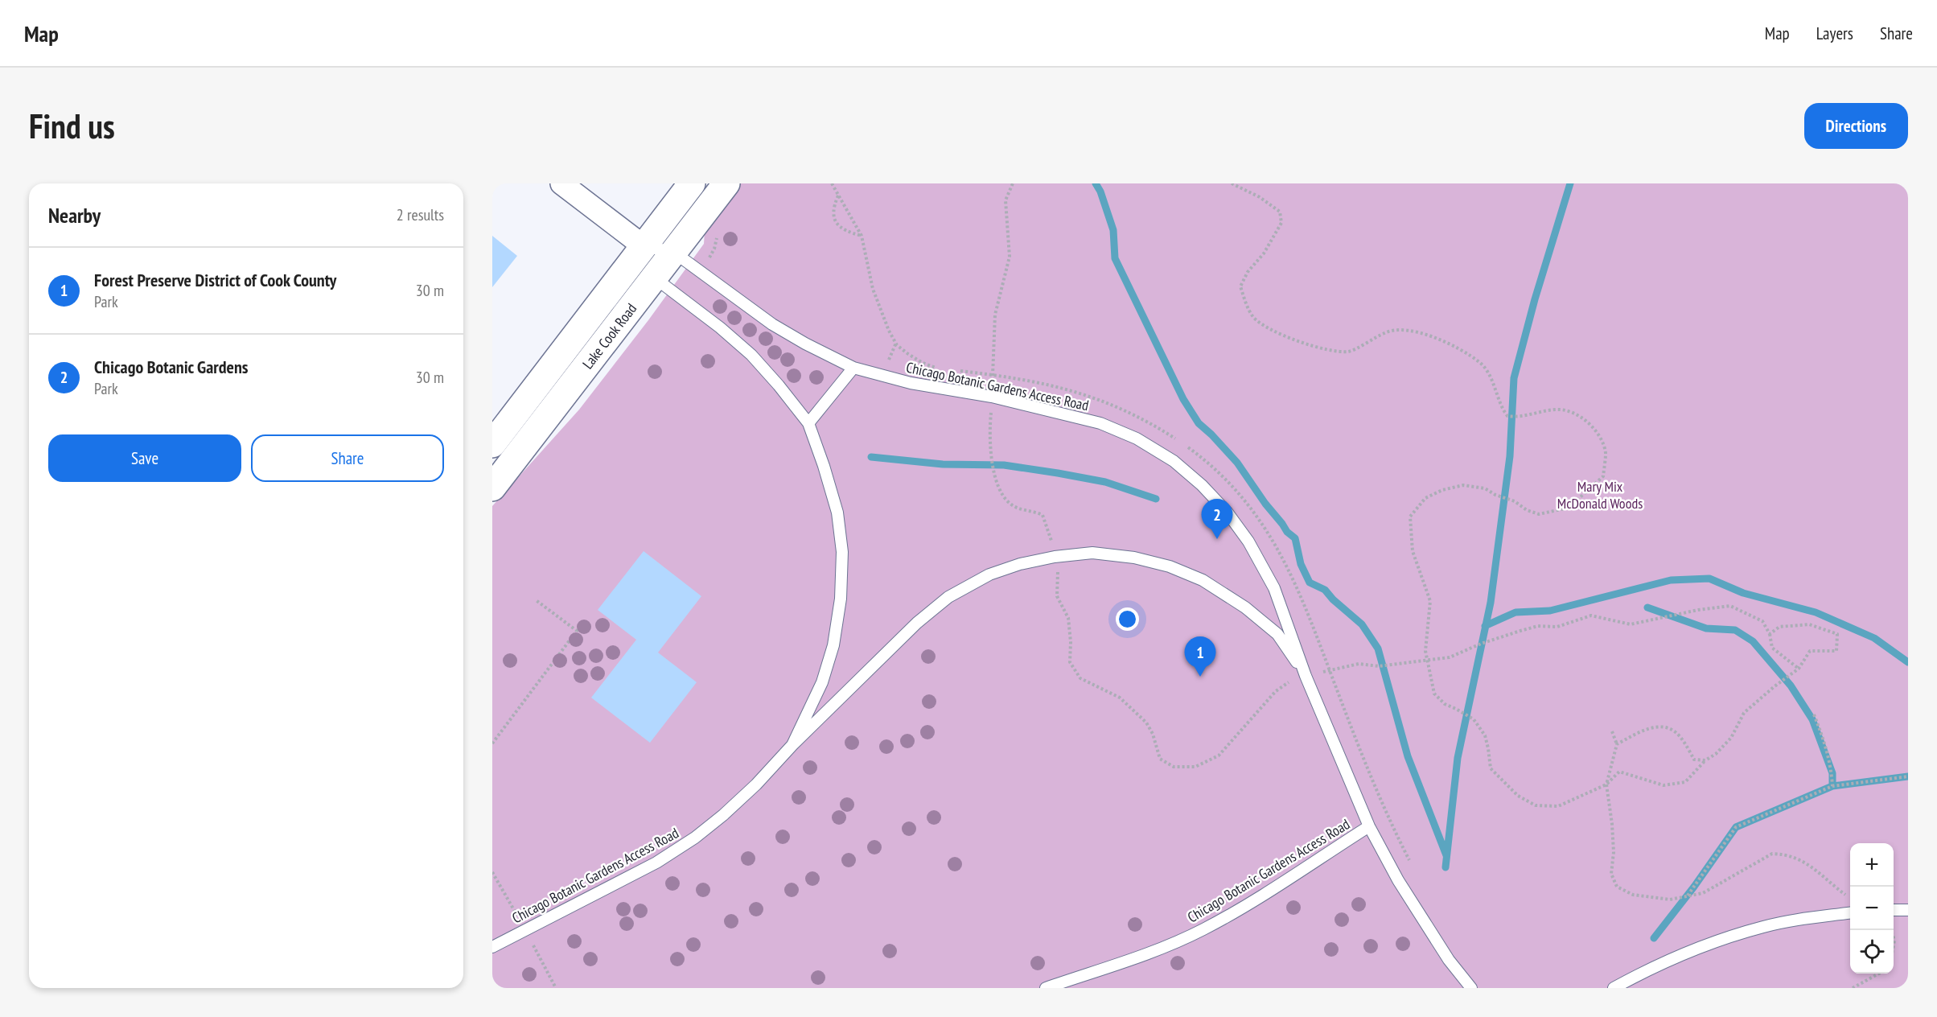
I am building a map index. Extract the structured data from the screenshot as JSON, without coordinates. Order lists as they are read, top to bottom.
{
  "streets": {
    "main road": ["Lake Cook Road"],
    "lane": ["Chicago Botanic Gardens Access Road"]
  },
  "crossings": [
    ["Lake Cook Road", "Chicago Botanic Gardens Access Road"]
  ],
  "parks": ["Mary Mix McDonald Woods"],
  "page": {
    "header": "Map",
    "nav": ["Map", "Layers", "Share"],
    "buttons": [
      "Directions",
      ["Save", "Share"]
    ],
    "title": "Find us",
    "heading": ["Nearby", "2 results"],
    "list": [
      {
        "mark": "1",
        "name": "Forest Preserve District of Cook County",
        "note": "Park",
        "value": "30 m"
      },
      {
        "mark": "2",
        "name": "Chicago Botanic Gardens",
        "note": "Park",
        "value": "30 m"
      }
    ],
    "pins": ["2", "1"],
    "map_buttons": ["+", "−"]
  }
}
